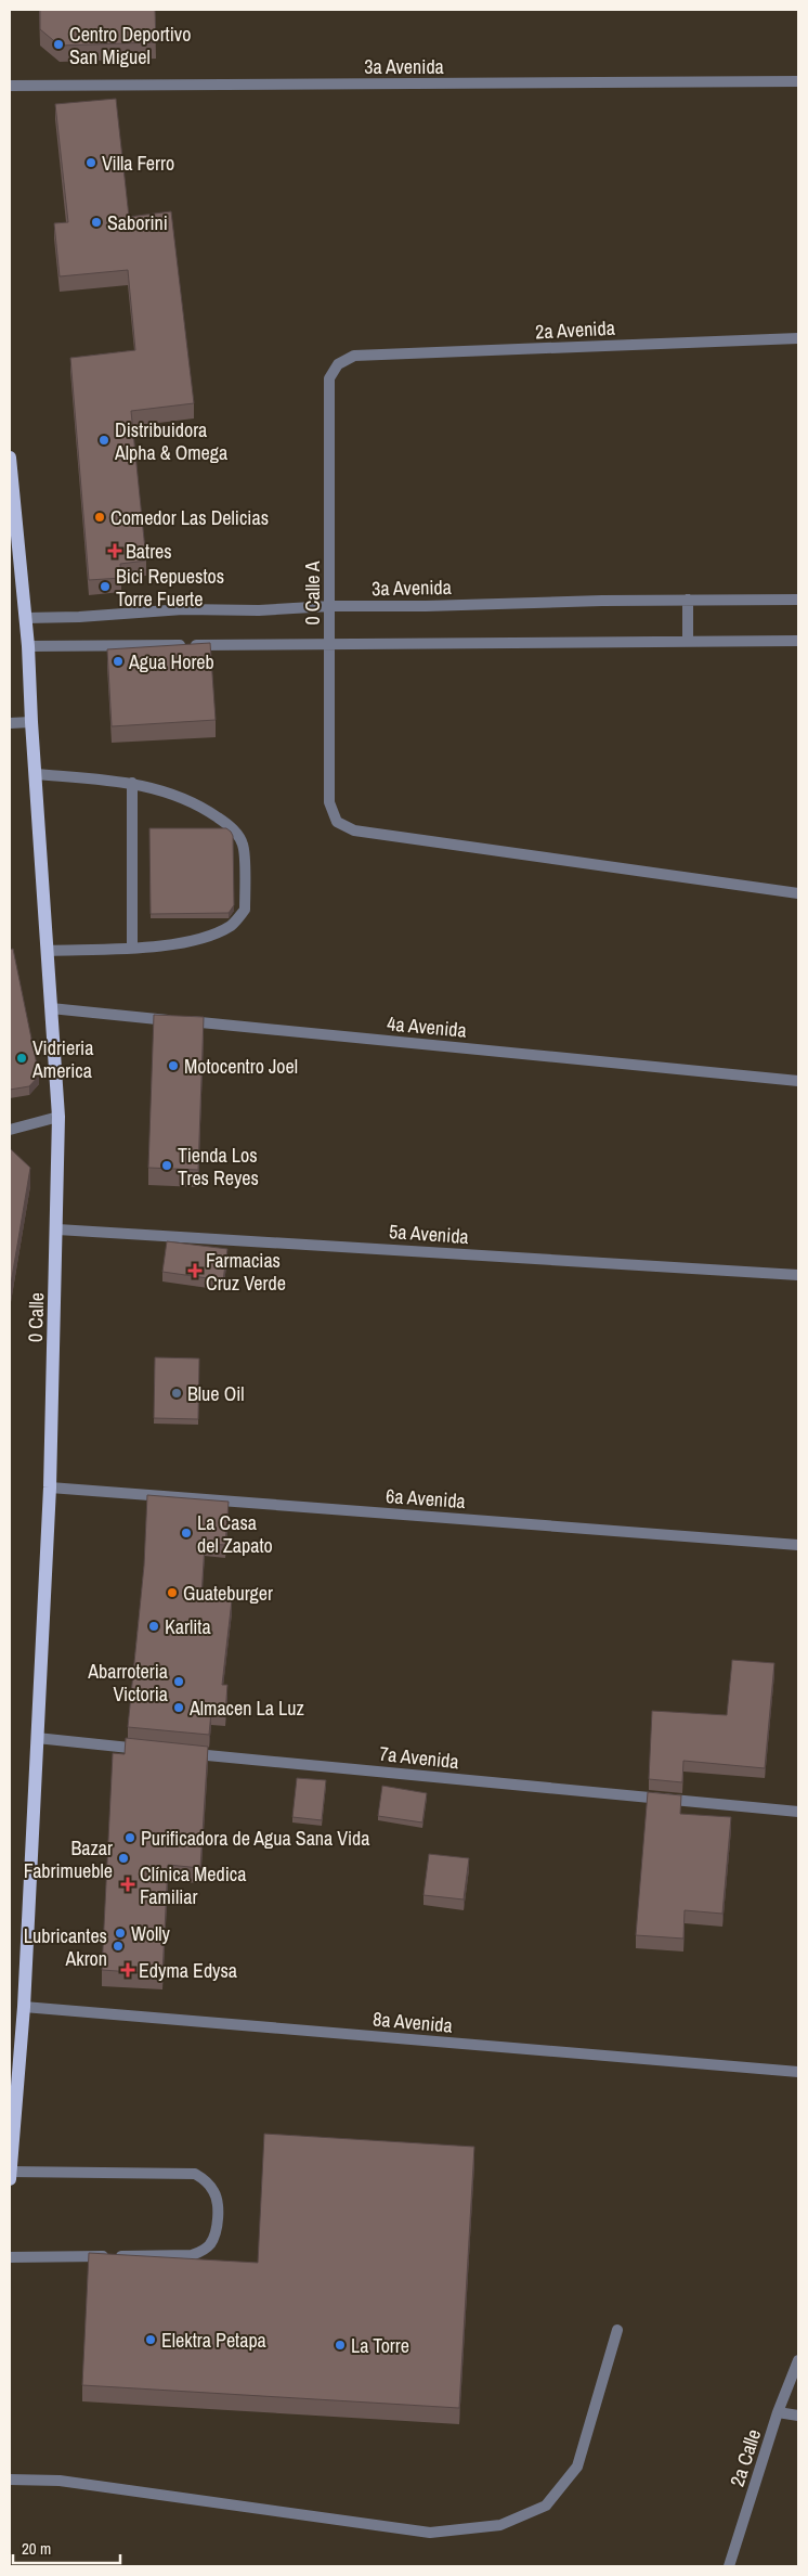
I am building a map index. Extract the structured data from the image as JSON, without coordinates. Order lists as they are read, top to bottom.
{
  "streets": {
    "main road": ["0 Calle"],
    "street": [
      "3a Avenida",
      "2a Avenida",
      "0 Calle A",
      "4a Avenida",
      "5a Avenida",
      "6a Avenida",
      "7a Avenida",
      "8a Avenida",
      "2a Calle"
    ]
  },
  "crossings": [
    ["3a Avenida", "0 Calle A"],
    ["3a Avenida", "0 Calle"],
    ["2a Avenida", "0 Calle A"],
    ["4a Avenida", "0 Calle"],
    ["5a Avenida", "0 Calle"],
    ["0 Calle", "6a Avenida"],
    ["0 Calle", "8a Avenida"]
  ],
  "places": {
    "other": [
      "Centro Deportivo San Miguel",
      "Villa Ferro",
      "Saborini",
      "Distribuidora Alpha & Omega",
      "Comedor Las Delicias",
      "Bici Repuestos Torre Fuerte",
      "Agua Horeb",
      "Vidrieria America",
      "Motocentro Joel",
      "Tienda Los Tres Reyes",
      "Blue Oil",
      "La Casa del Zapato",
      "Guateburger",
      "Karlita",
      "Abarroteria Victoria",
      "Almacen La Luz",
      "Purificadora de Agua Sana Vida",
      "Bazar Fabrimueble",
      "Wolly",
      "Lubricantes Akron",
      "Elektra Petapa",
      "La Torre"
    ],
    "health": [
      "Batres",
      "Farmacias Cruz Verde",
      "Clínica Medica Familiar",
      "Edyma Edysa"
    ]
  },
  "scale_bar": "20 m"
}
